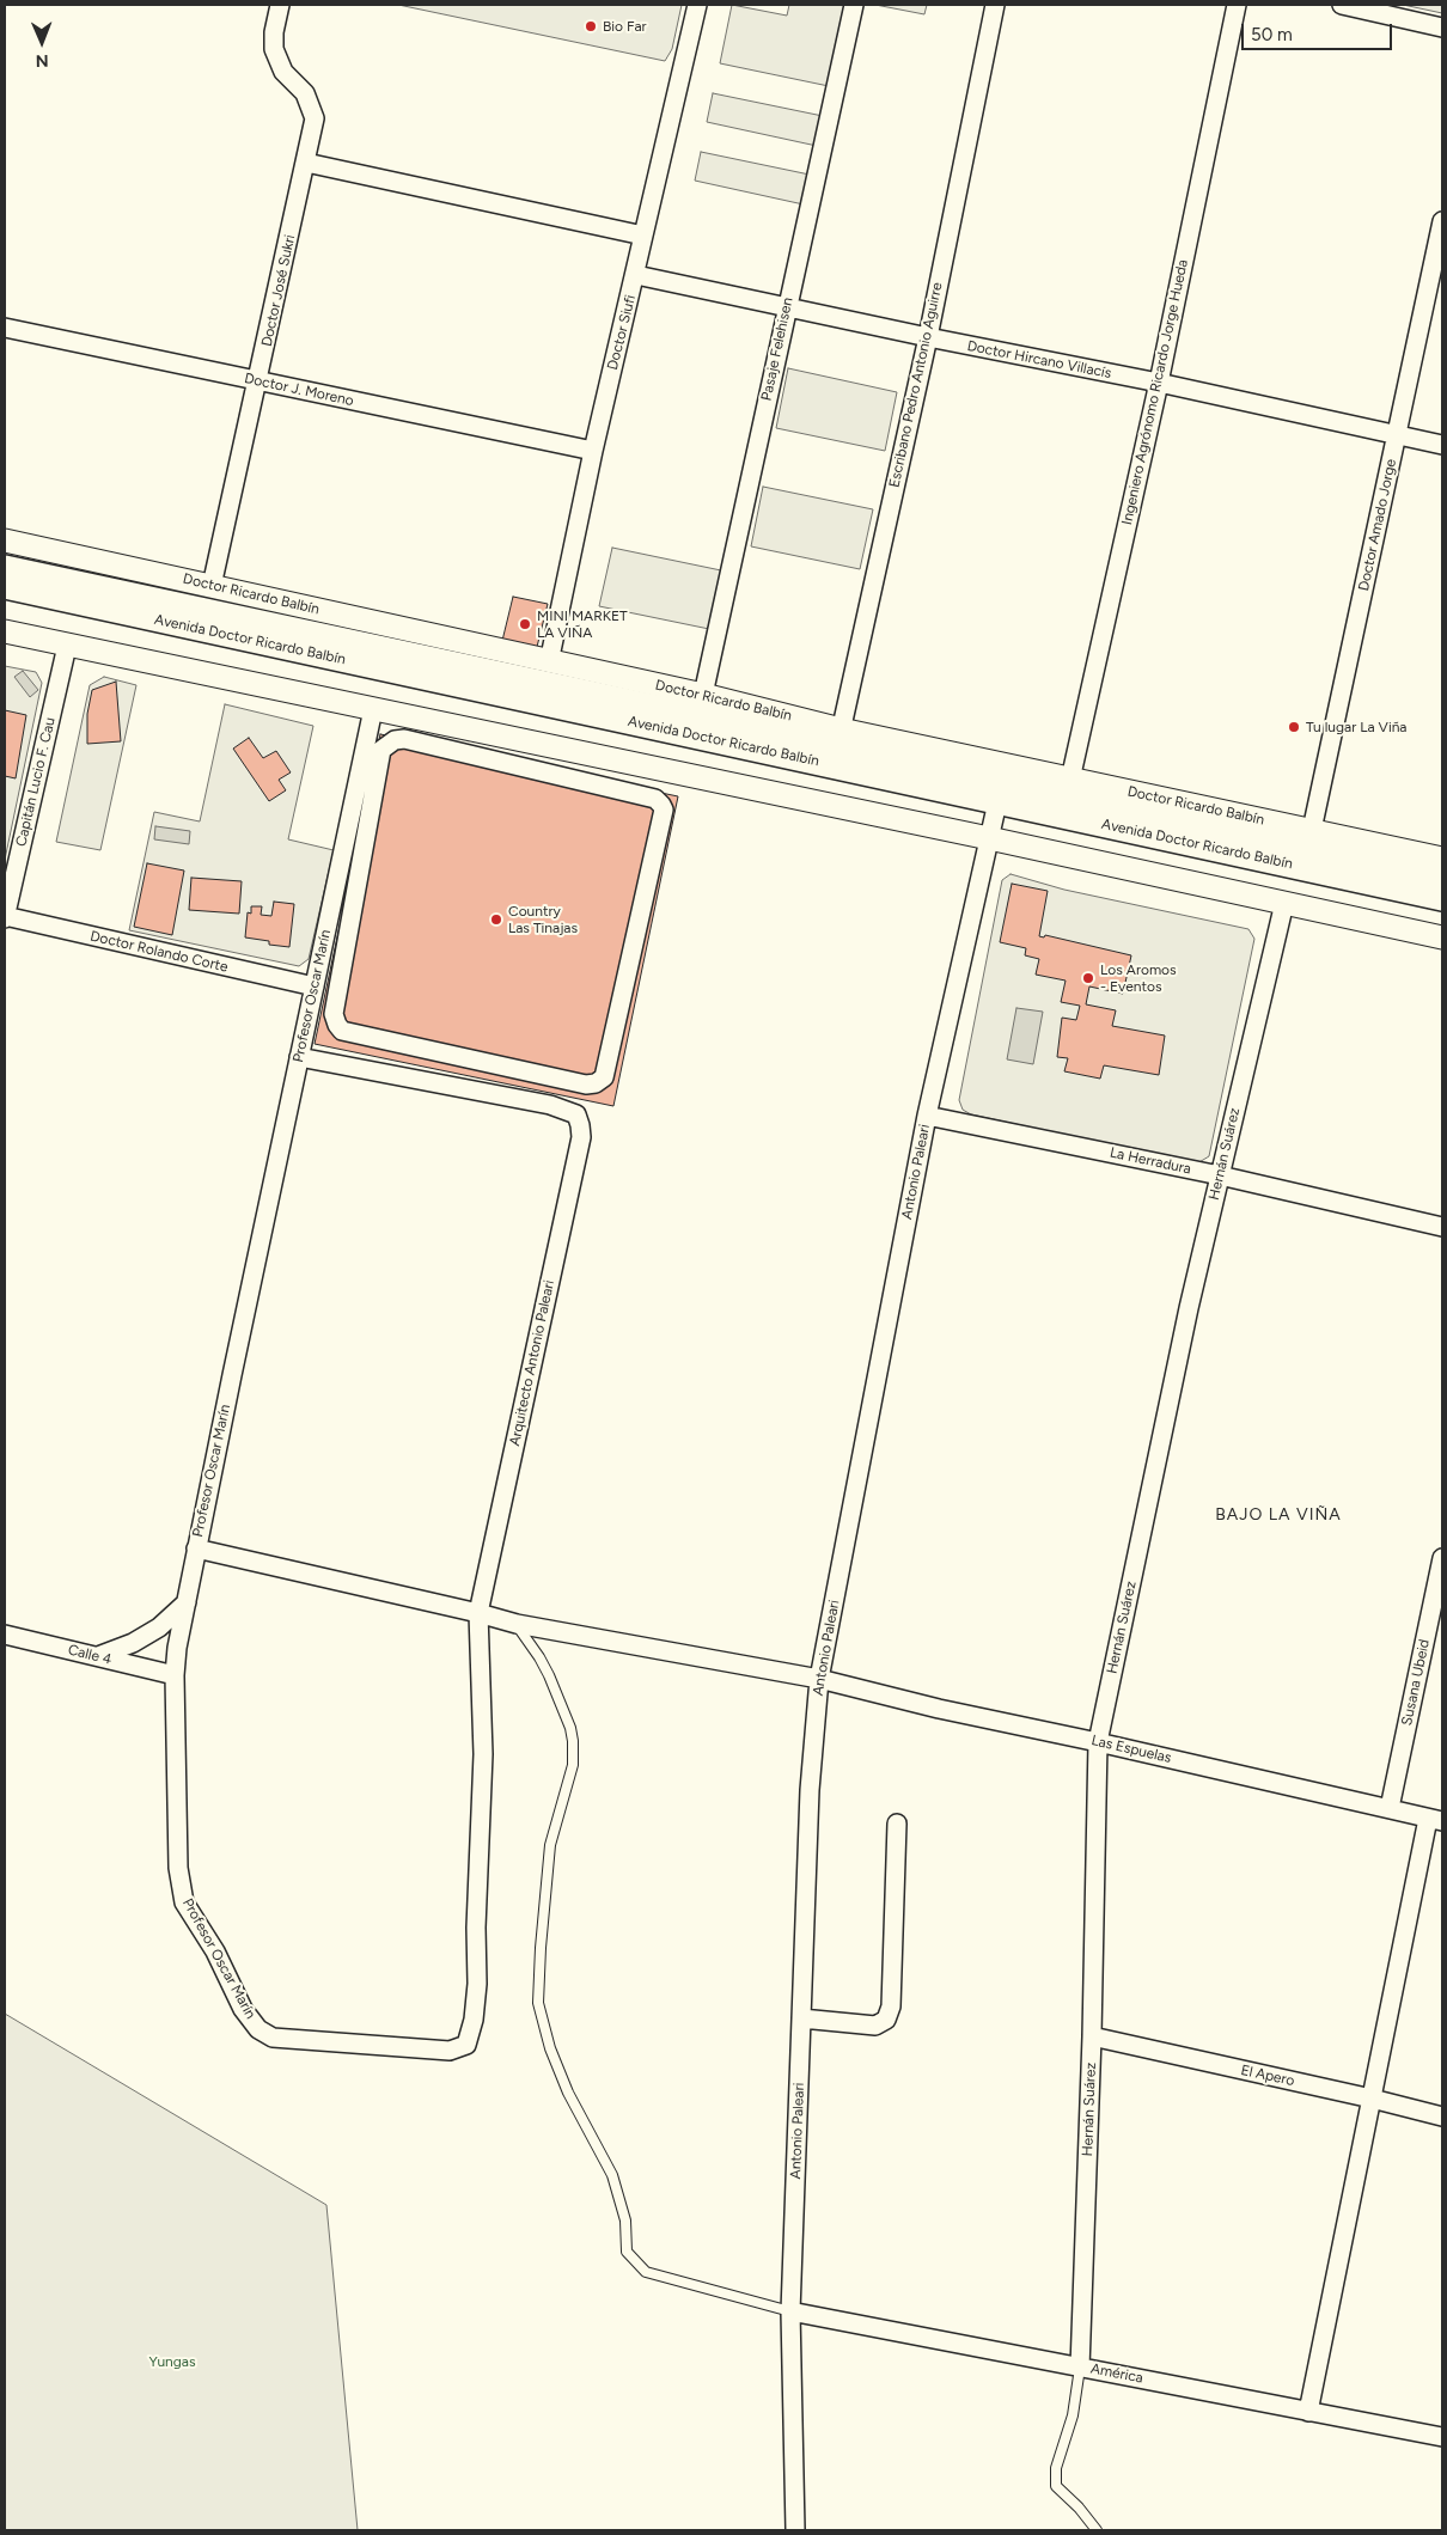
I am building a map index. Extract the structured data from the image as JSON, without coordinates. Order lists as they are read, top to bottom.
{
  "streets": {
    "main road": ["Avenida Doctor Ricardo Balbín"],
    "street": [
      "Doctor José Sukri",
      "Doctor Siufi",
      "Pasaje Felehisen",
      "Doctor Hircano Villacís",
      "Escribano Pedro Antonio Aguirre",
      "Doctor J. Moreno",
      "Ingeniero Agrónomo Ricardo Jorge Hueda",
      "Doctor Amado Jorge",
      "Doctor Ricardo Balbín",
      "Capitán Lucio F. Cau",
      "Doctor Rolando Corte",
      "Profesor Oscar Marín",
      "Hernán Suárez",
      "La Herradura",
      "Antonio Paleari",
      "Arquitecto Antonio Paleari",
      "Calle 4",
      "Susana Ubeid",
      "Las Espuelas",
      "El Apero",
      "América"
    ]
  },
  "crossings": [
    ["Doctor José Sukri", "Doctor J. Moreno"],
    ["Doctor José Sukri", "Doctor Ricardo Balbín"],
    ["Doctor Siufi", "Doctor Hircano Villacís"],
    ["Doctor Siufi", "Doctor J. Moreno"],
    ["Doctor Siufi", "Doctor Ricardo Balbín"],
    ["Pasaje Felehisen", "Doctor Hircano Villacís"],
    ["Pasaje Felehisen", "Doctor Ricardo Balbín"],
    ["Doctor Hircano Villacís", "Escribano Pedro Antonio Aguirre"],
    ["Doctor Hircano Villacís", "Ingeniero Agrónomo Ricardo Jorge Hueda"],
    ["Doctor Hircano Villacís", "Doctor Amado Jorge"],
    ["Escribano Pedro Antonio Aguirre", "Doctor Ricardo Balbín"],
    ["Escribano Pedro Antonio Aguirre", "Avenida Doctor Ricardo Balbín"],
    ["Ingeniero Agrónomo Ricardo Jorge Hueda", "Doctor Ricardo Balbín"],
    ["Doctor Amado Jorge", "Doctor Ricardo Balbín"],
    ["Doctor Ricardo Balbín", "Avenida Doctor Ricardo Balbín"],
    ["Avenida Doctor Ricardo Balbín", "Antonio Paleari"],
    ["Capitán Lucio F. Cau", "Doctor Rolando Corte"],
    ["Doctor Rolando Corte", "Profesor Oscar Marín"],
    ["Profesor Oscar Marín", "Arquitecto Antonio Paleari"],
    ["Profesor Oscar Marín", "Calle 4"],
    ["Profesor Oscar Marín", "Las Espuelas"],
    ["Hernán Suárez", "La Herradura"],
    ["Hernán Suárez", "Las Espuelas"],
    ["Hernán Suárez", "El Apero"],
    ["Hernán Suárez", "América"],
    ["La Herradura", "Antonio Paleari"],
    ["Antonio Paleari", "Las Espuelas"],
    ["Antonio Paleari", "América"],
    ["Arquitecto Antonio Paleari", "Las Espuelas"],
    ["Susana Ubeid", "Las Espuelas"]
  ],
  "districts": ["BAJO LA VIÑA"],
  "parks": ["Yungas"],
  "places": [
    "Bio Far",
    "MINI MARKET LA VIÑA",
    "Tu lugar La Viña",
    "Country Las Tinajas",
    "Los Aromos - Eventos"
  ],
  "scale_bar": "50 m",
  "north": "bottom"
}
